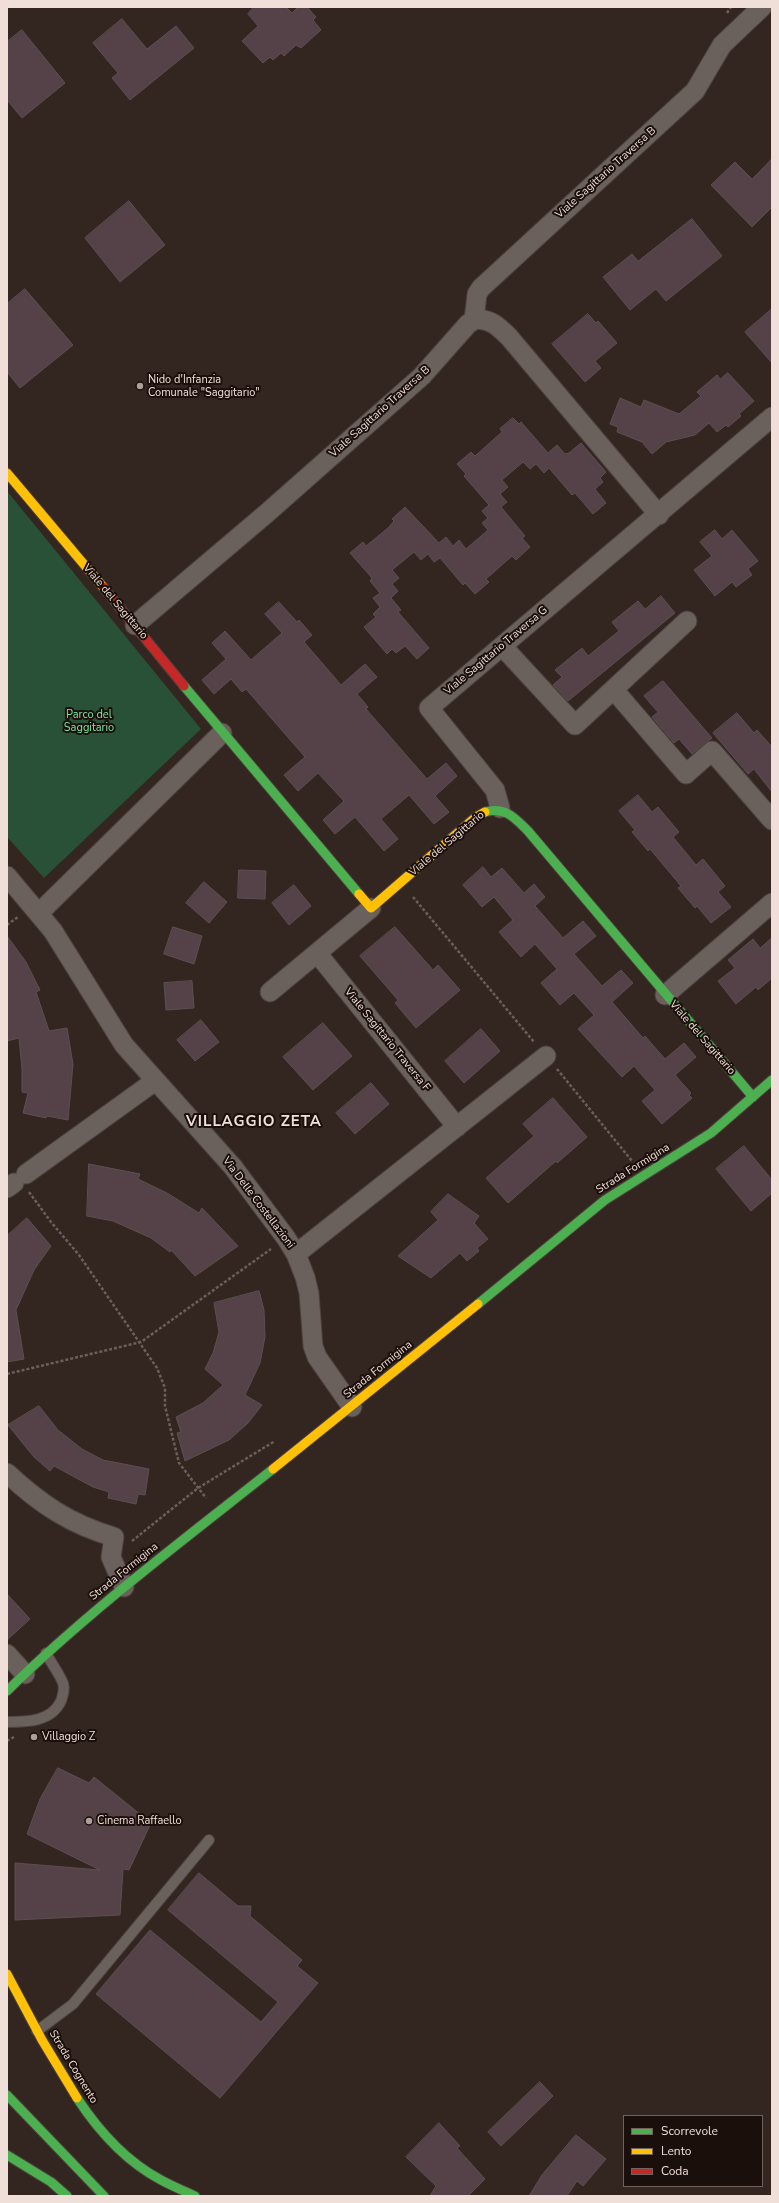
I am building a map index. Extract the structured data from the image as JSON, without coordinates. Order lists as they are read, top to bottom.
{
  "streets": {
    "street": [
      "Viale Sagittario Traversa B",
      "Viale del Sagittario",
      "Viale Sagittario Traversa G",
      "Viale Sagittario Traversa F",
      "Strada Formigina",
      "Via Delle Costellazioni",
      "Strada Cognento"
    ]
  },
  "crossings": [
    ["Viale Sagittario Traversa B", "Viale del Sagittario"],
    ["Viale del Sagittario", "Viale Sagittario Traversa G"],
    ["Viale del Sagittario", "Strada Formigina"],
    ["Strada Formigina", "Via Delle Costellazioni"]
  ],
  "districts": ["VILLAGGIO ZETA"],
  "parks": ["Parco del Saggitario"],
  "places": ["Nido d'Infanzia Comunale \"Saggitario\"", "Villaggio Z", "Cinema Raffaello"],
  "legend": ["Scorrevole", "Lento", "Coda"]
}
